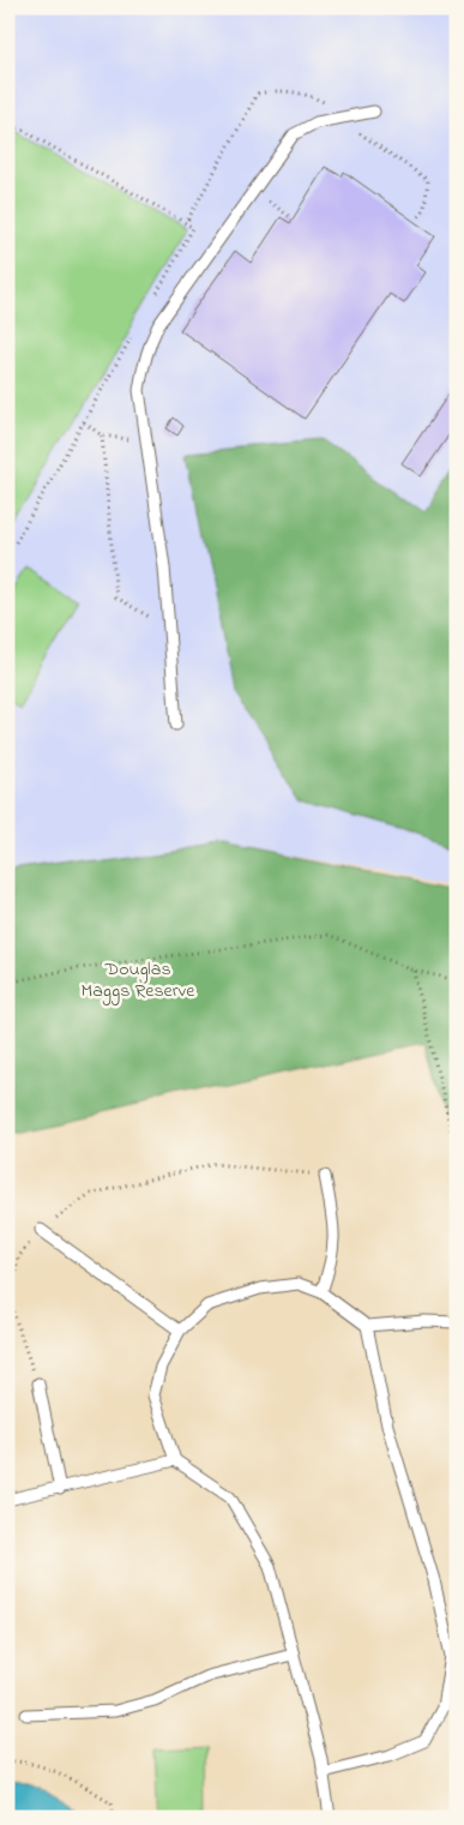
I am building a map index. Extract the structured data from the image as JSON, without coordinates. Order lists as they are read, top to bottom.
{
  "parks": ["Douglas Maggs Reserve"]
}
